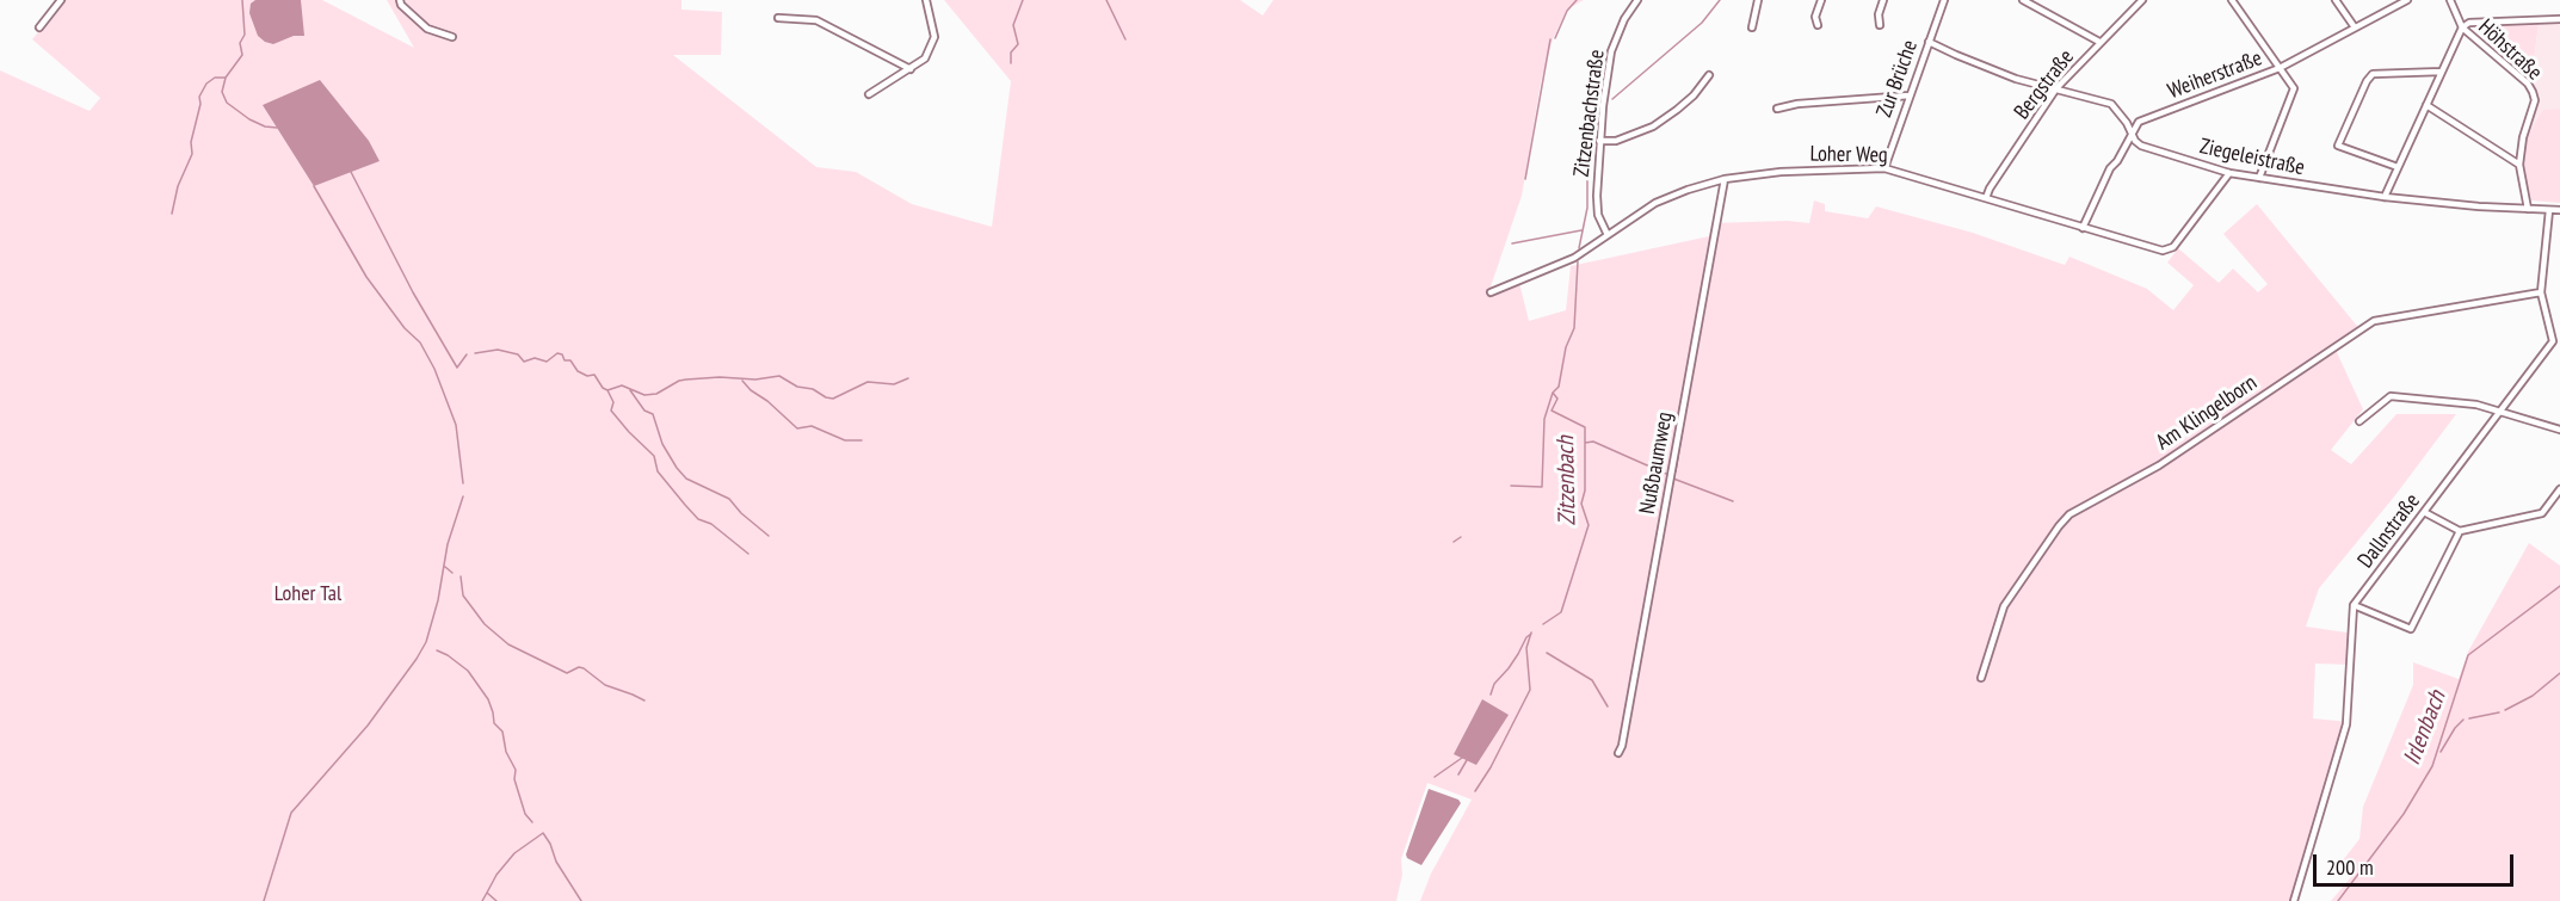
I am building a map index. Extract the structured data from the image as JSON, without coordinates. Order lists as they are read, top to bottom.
{
  "streets": {
    "street": [
      "Höhstraße",
      "Weiherstraße",
      "Zur Brüche",
      "Bergstraße",
      "Zitzenbachstraße",
      "Loher Weg",
      "Ziegeleistraße",
      "Am Klingelborn",
      "Nußbaumweg",
      "Dallnstraße"
    ]
  },
  "crossings": [
    ["Höhstraße", "Ziegeleistraße"],
    ["Weiherstraße", "Loher Weg"],
    ["Weiherstraße", "Ziegeleistraße"],
    ["Zur Brüche", "Loher Weg"],
    ["Zur Brüche", "Ziegeleistraße"],
    ["Bergstraße", "Loher Weg"],
    ["Bergstraße", "Ziegeleistraße"],
    ["Zitzenbachstraße", "Loher Weg"],
    ["Loher Weg", "Ziegeleistraße"],
    ["Loher Weg", "Nußbaumweg"]
  ],
  "water": ["Zitzenbach", "Irlenbach"],
  "parks": ["Loher Tal"],
  "scale_bar": "200 m"
}
